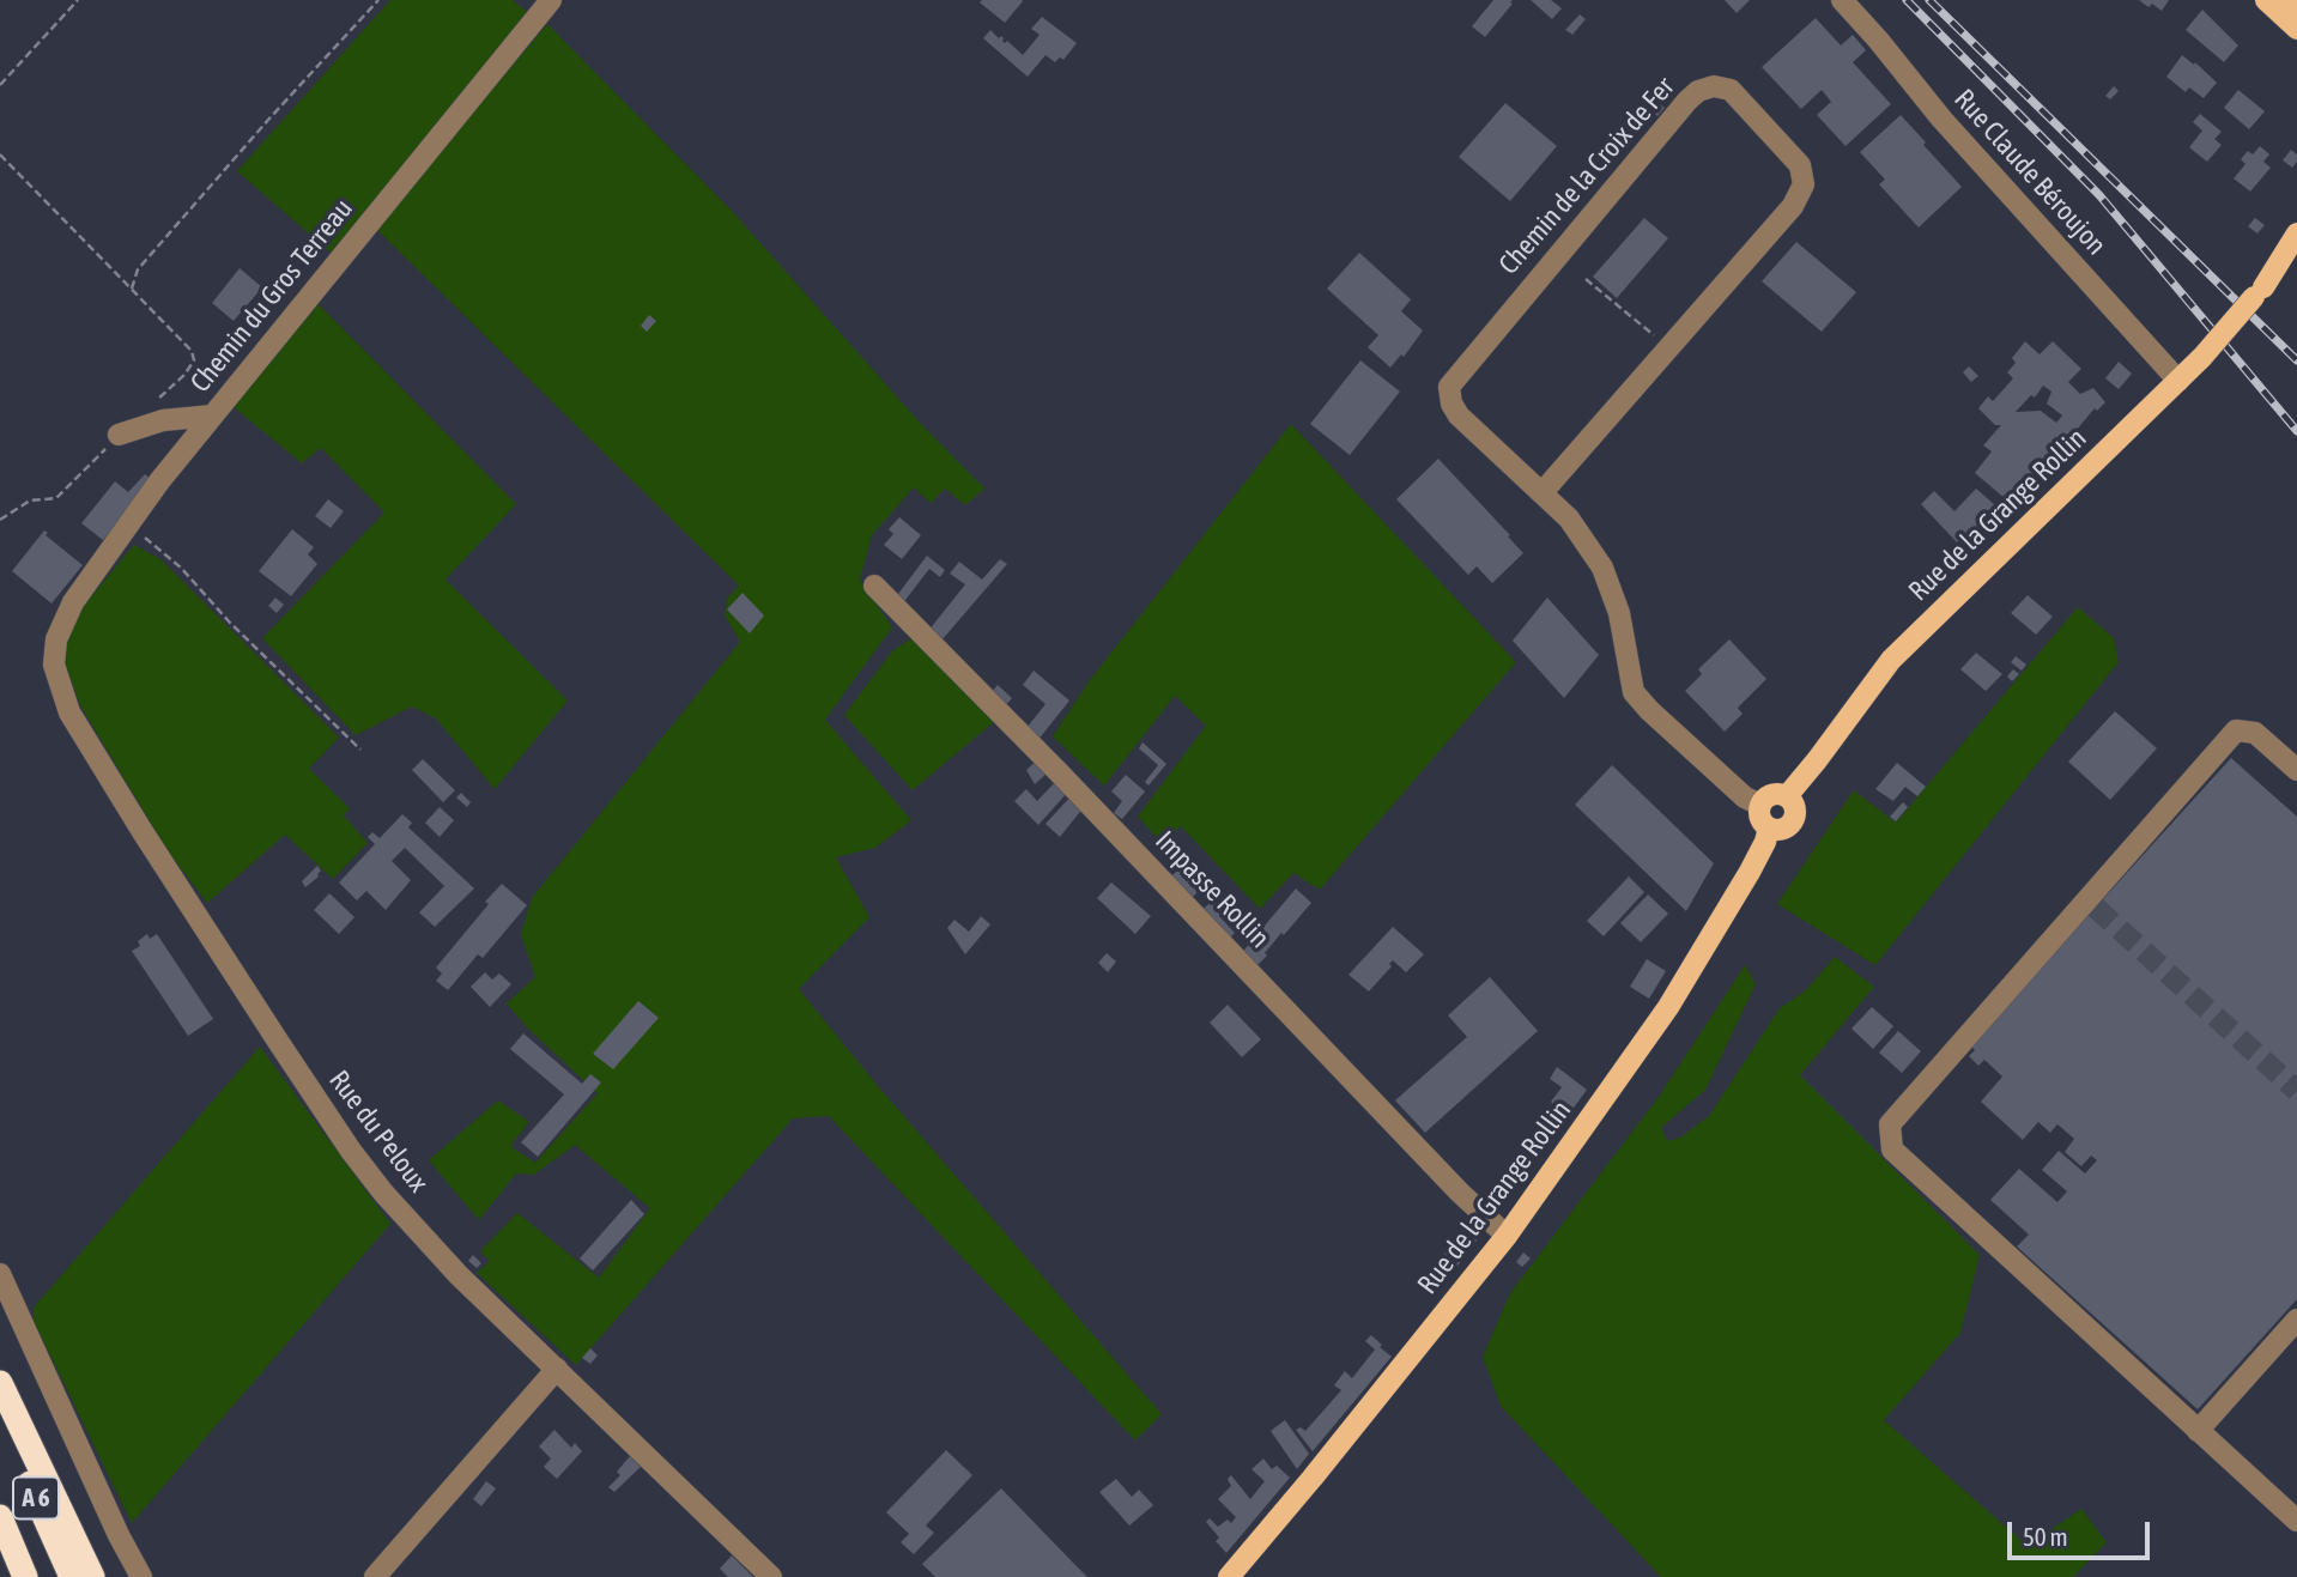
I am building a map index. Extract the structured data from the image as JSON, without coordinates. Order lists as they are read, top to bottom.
{
  "streets": {
    "highway": ["A 6"],
    "main road": ["Rue de la Grange Rollin"],
    "street": [
      "Rue Claude Béroujon",
      "Chemin de la Croix de Fer",
      "Chemin du Gros Terreau",
      "Impasse Rollin",
      "Rue du Peloux"
    ]
  },
  "crossings": [
    ["Rue Claude Béroujon", "Rue de la Grange Rollin"],
    ["Chemin de la Croix de Fer", "Rue de la Grange Rollin"],
    ["Chemin du Gros Terreau", "Rue du Peloux"],
    ["Rue de la Grange Rollin", "Impasse Rollin"]
  ],
  "scale_bar": "50 m"
}
